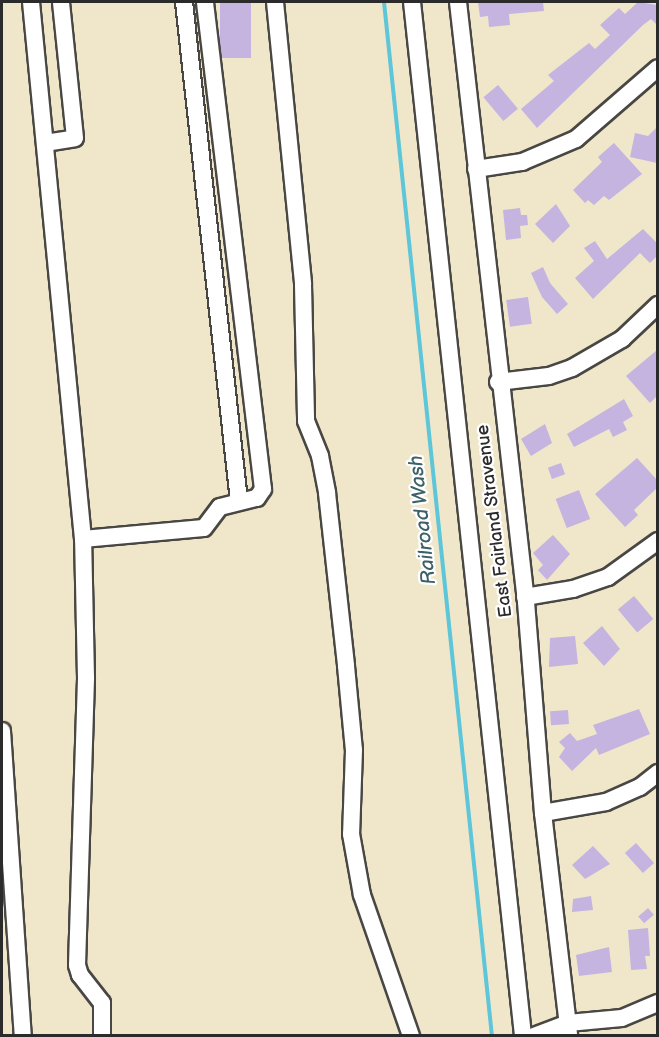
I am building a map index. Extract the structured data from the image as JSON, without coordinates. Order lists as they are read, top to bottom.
{
  "streets": {
    "street": ["East Fairland Stravenue"]
  },
  "water": ["Railroad Wash"]
}
